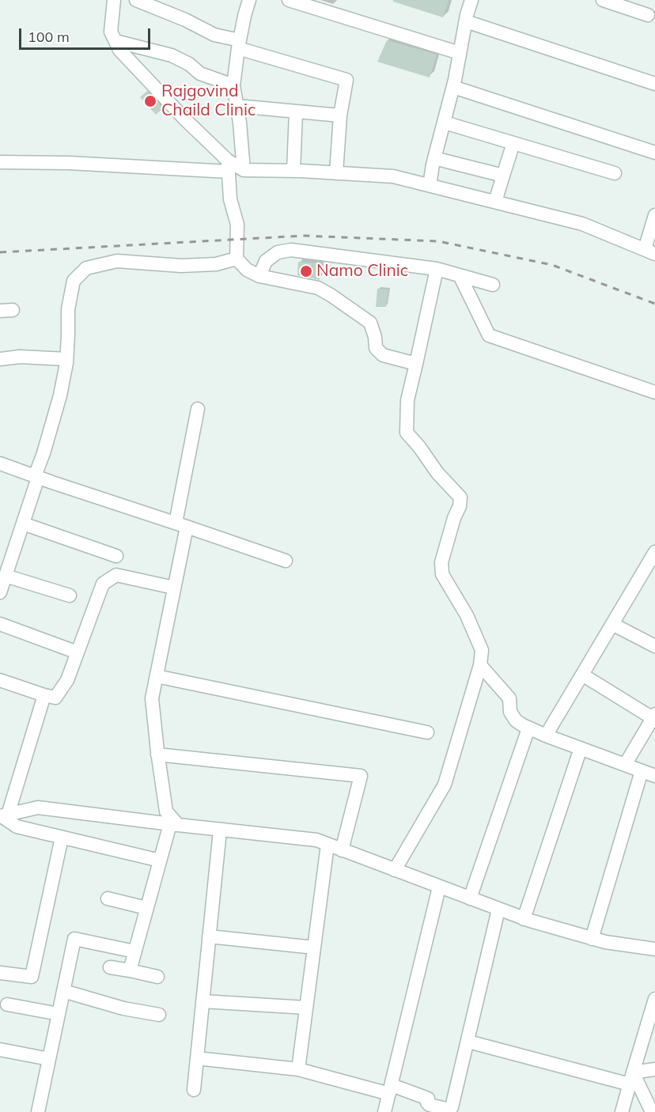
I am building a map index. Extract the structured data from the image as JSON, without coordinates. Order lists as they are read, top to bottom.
{
  "places": ["Rajgovind Chaild Clinic", "Namo Clinic"],
  "scale_bar": "100 m"
}
